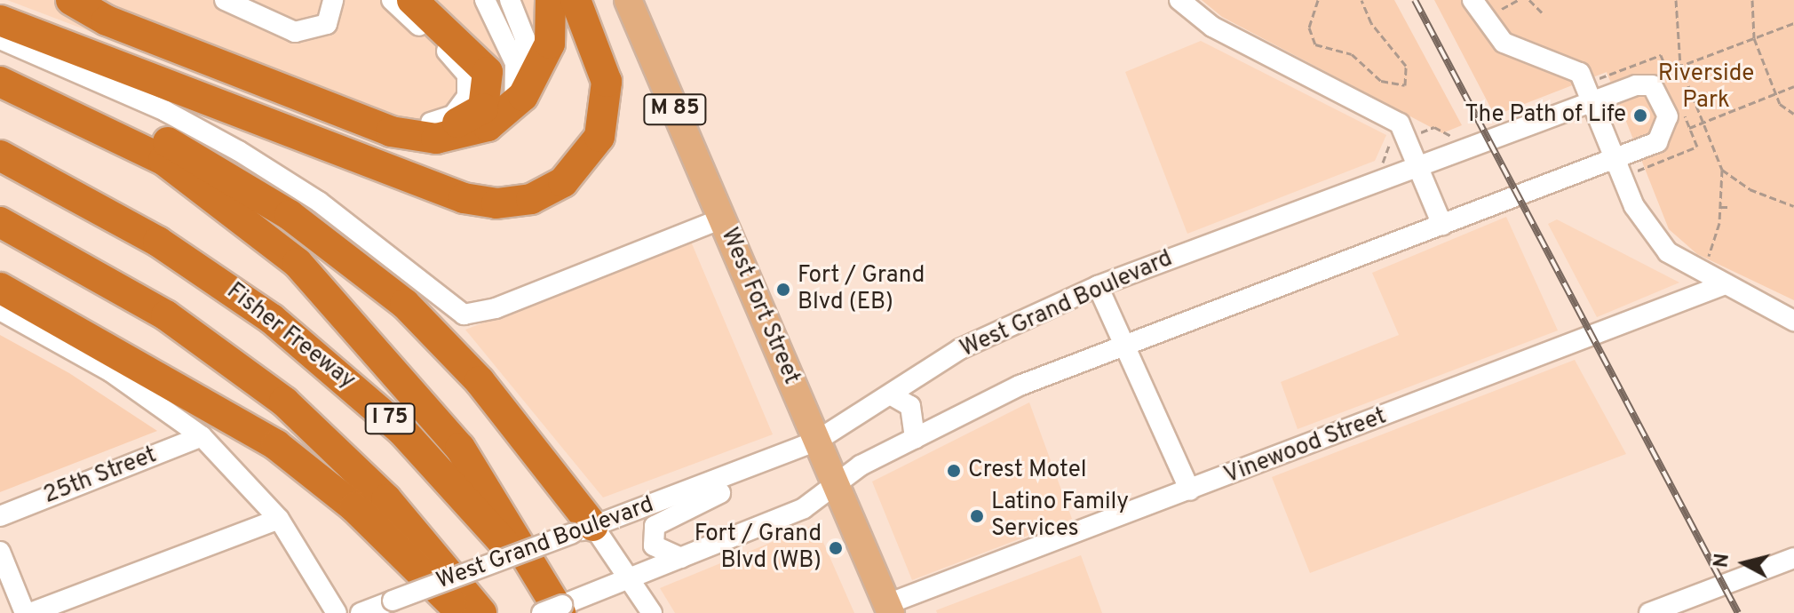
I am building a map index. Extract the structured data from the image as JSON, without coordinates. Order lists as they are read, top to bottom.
{
  "streets": {
    "highway": ["Fisher Freeway", "I 75"],
    "main road": ["M 85", "West Fort Street"],
    "street": ["West Grand Boulevard", "Vinewood Street", "25th Street"]
  },
  "crossings": [
    ["West Grand Boulevard", "West Fort Street"],
    ["West Fort Street", "Vinewood Street"]
  ],
  "parks": ["Riverside Park"],
  "places": [
    "The Path of Life",
    "Fort / Grand Blvd (EB)",
    "Crest Motel",
    "Latino Family Services",
    "Fort / Grand Blvd (WB)"
  ],
  "north": "left"
}
